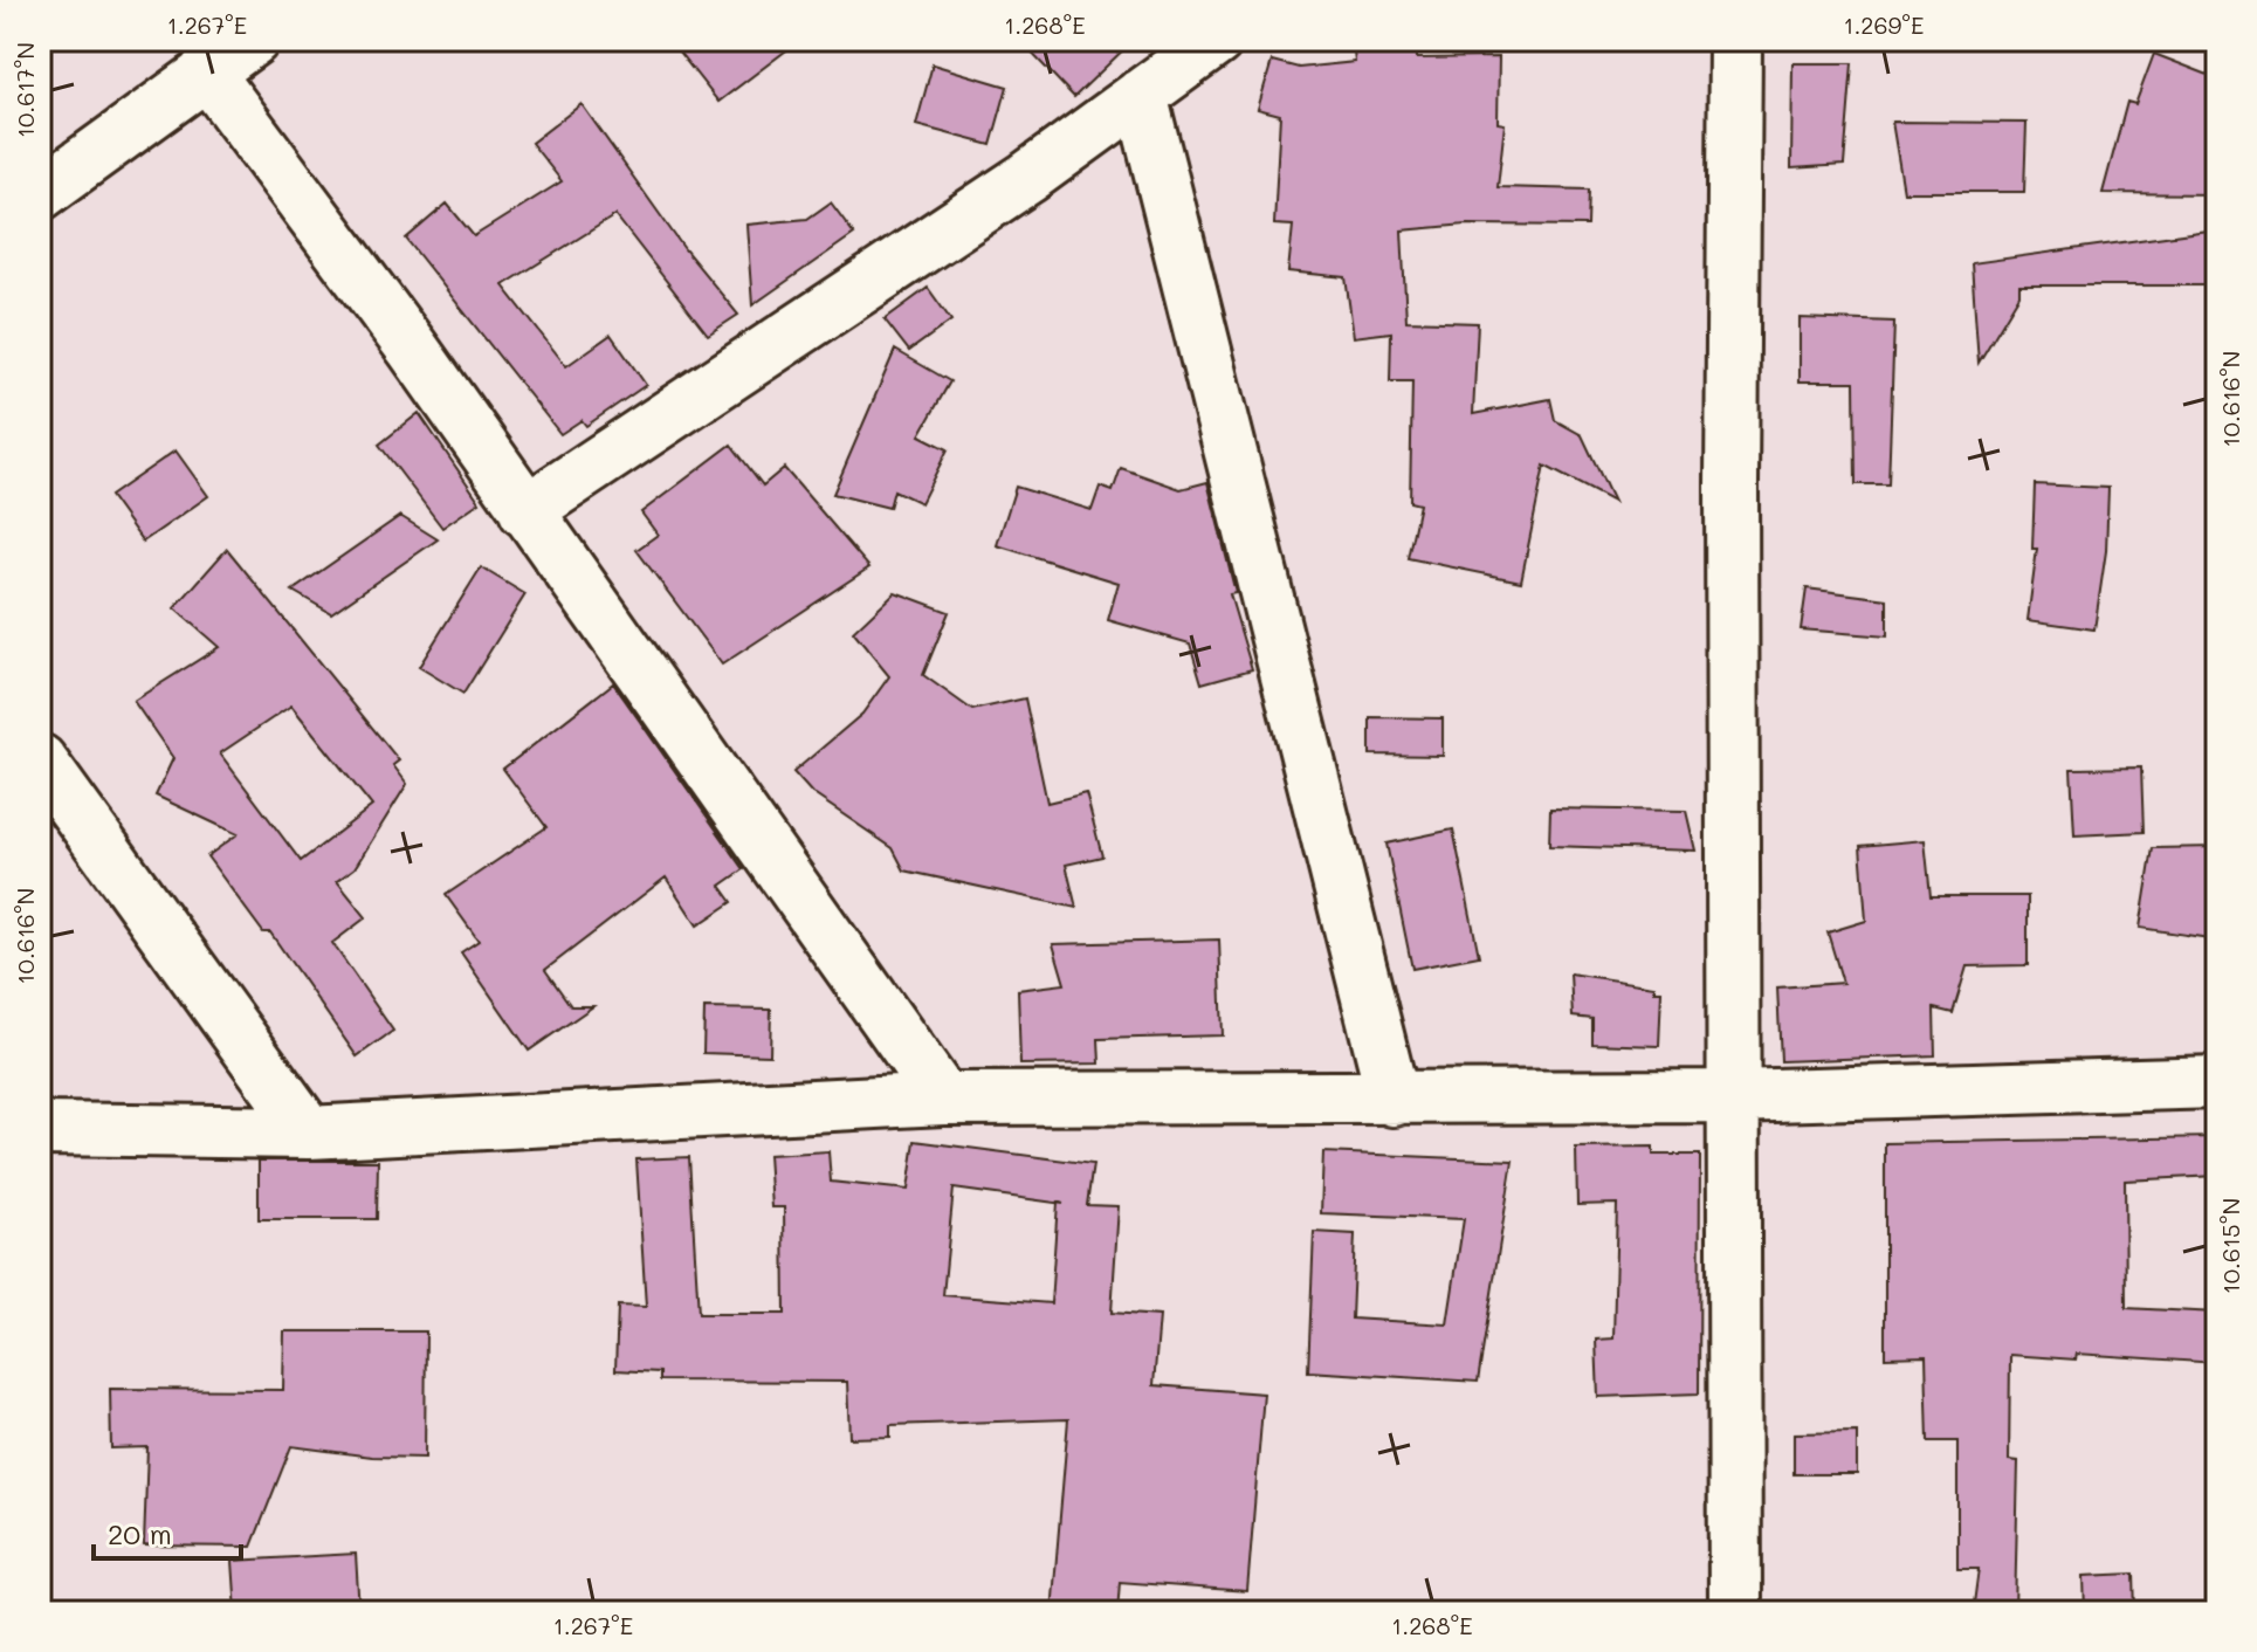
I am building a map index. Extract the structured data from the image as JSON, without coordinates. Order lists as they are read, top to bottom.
{
  "scale_bar": "20 m",
  "coordinates": [
    "1.267°E",
    "1.268°E",
    "1.269°E",
    "10.617°N",
    "10.616°N",
    "10.615°N"
  ]
}
